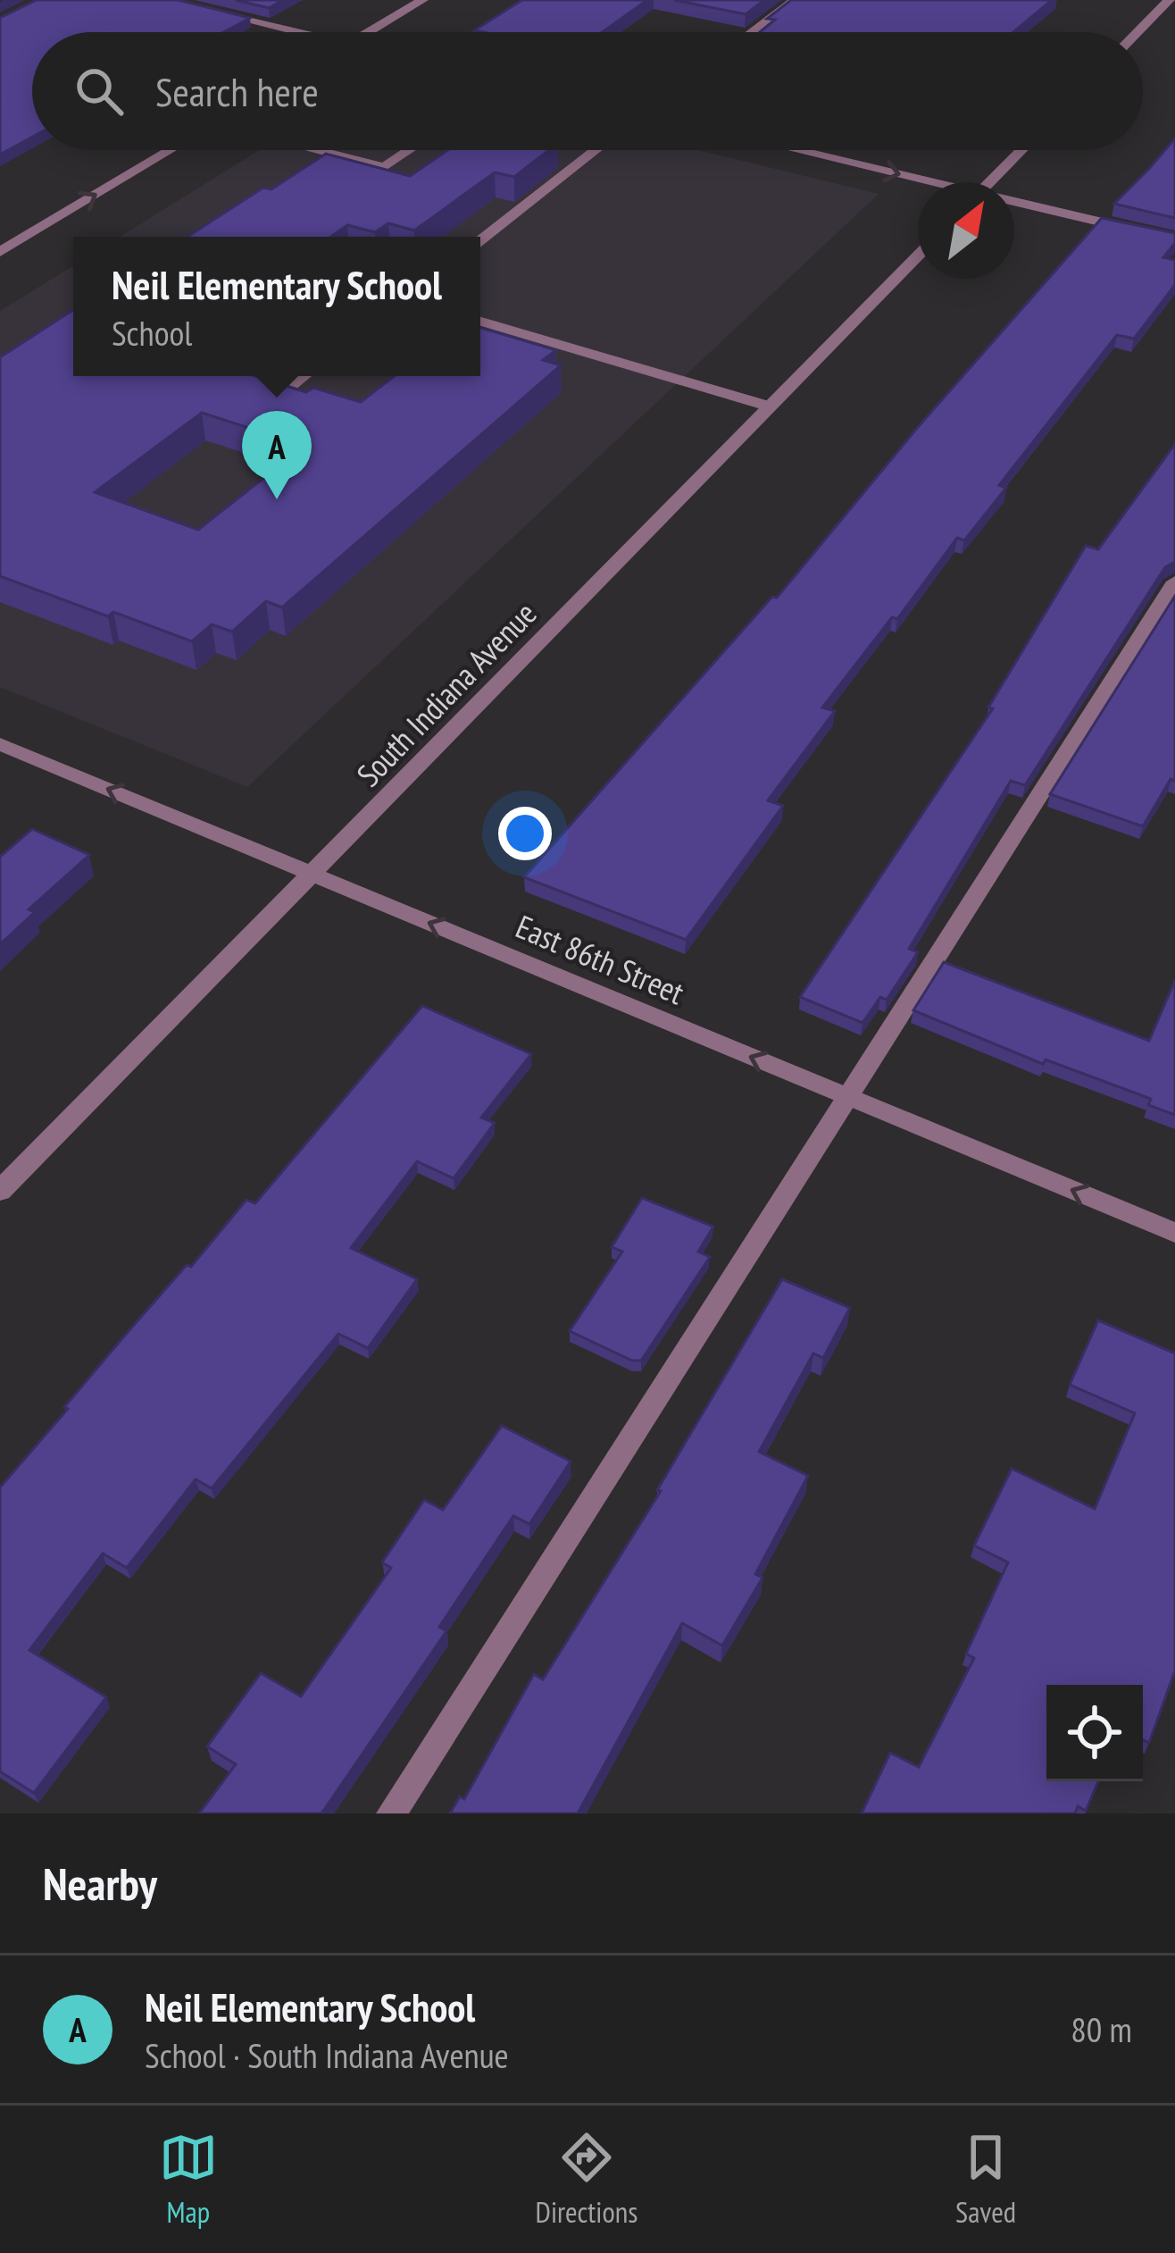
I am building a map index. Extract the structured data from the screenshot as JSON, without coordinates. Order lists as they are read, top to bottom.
{
  "streets": {
    "street": ["South Indiana Avenue", "East 86th Street"]
  },
  "crossings": [
    ["South Indiana Avenue", "East 86th Street"]
  ],
  "one_way": ["East 86th Street"],
  "north": "top right",
  "page": {
    "search": "Search here",
    "popup": ["Neil Elementary School", "School"],
    "pins": "A",
    "heading": "Nearby",
    "list": [
      {
        "mark": "A",
        "name": "Neil Elementary School",
        "note": "School · South Indiana Avenue",
        "value": "80 m"
      }
    ],
    "nav": ["Map", "Directions", "Saved"]
  }
}
